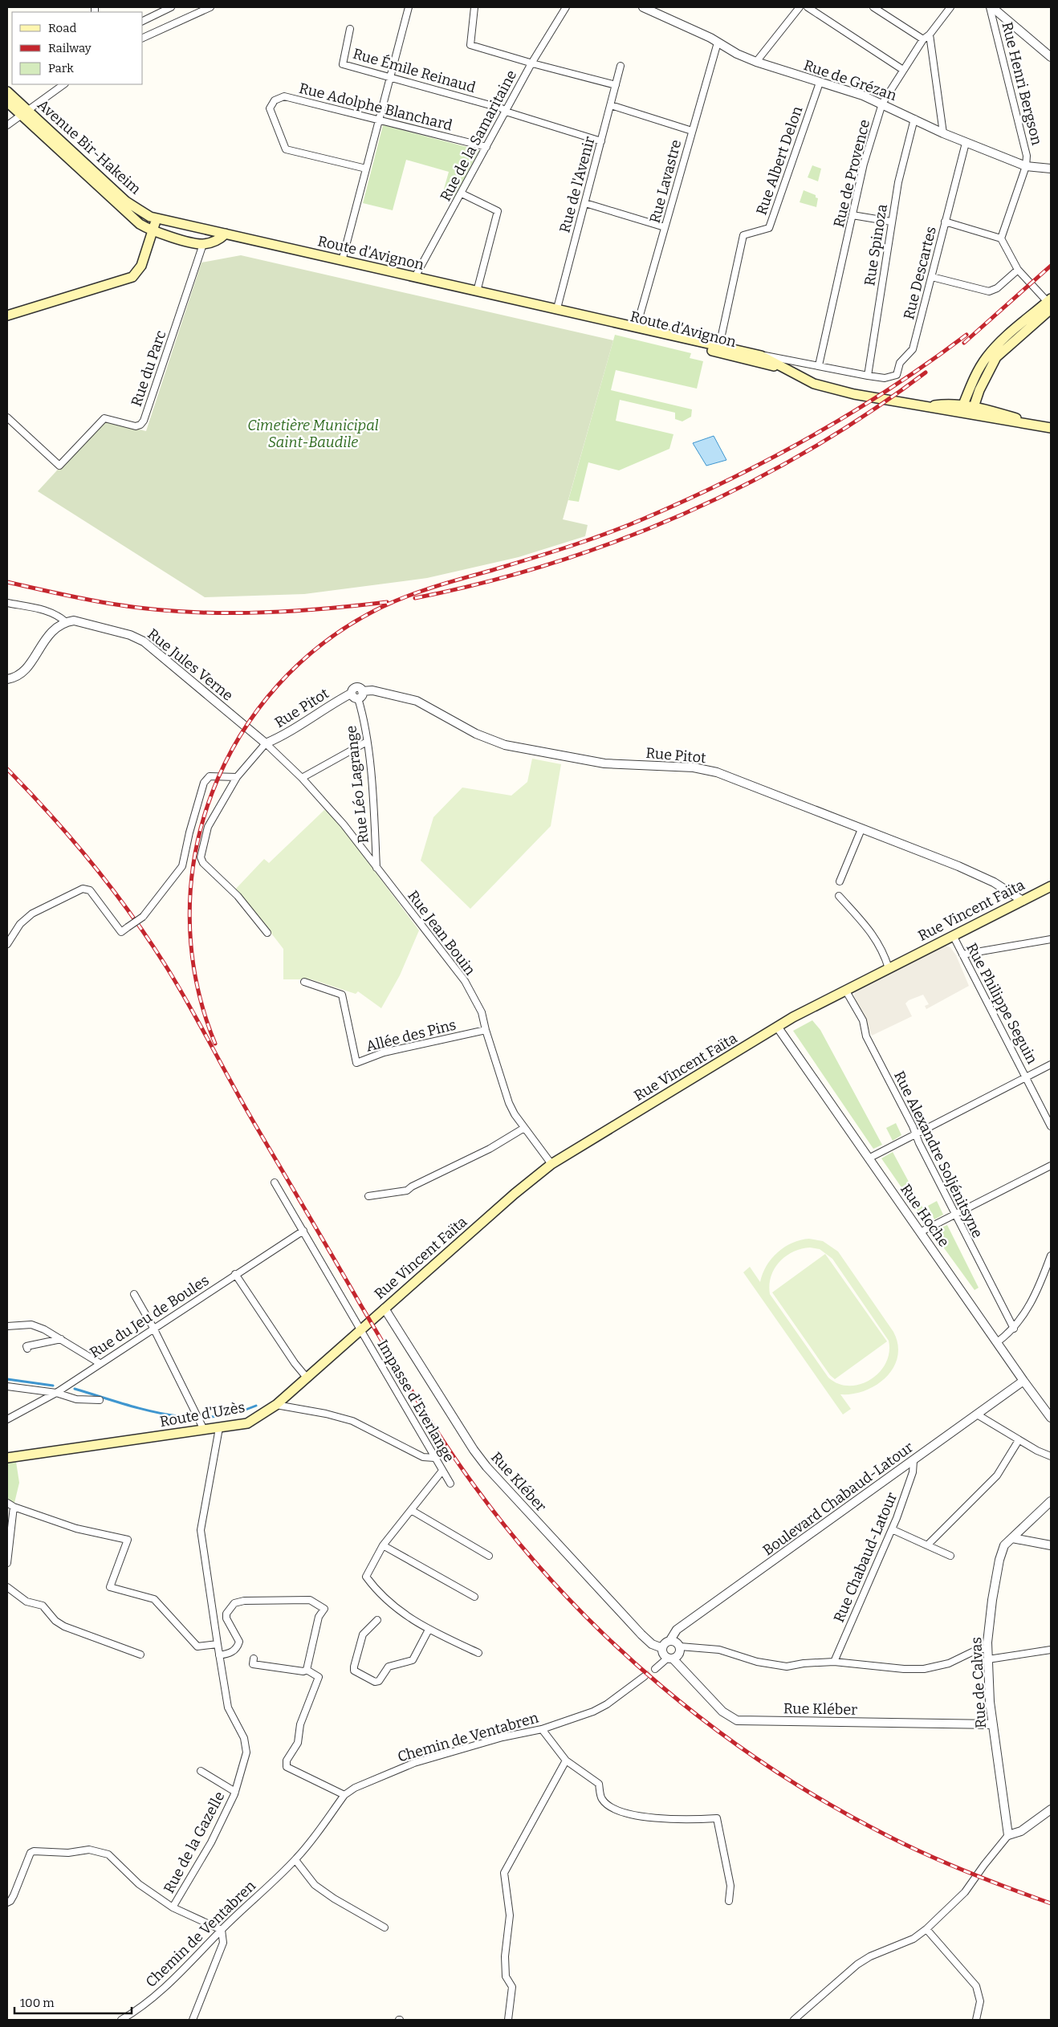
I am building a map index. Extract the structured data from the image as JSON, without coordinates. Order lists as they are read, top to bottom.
{
  "streets": {
    "main road": [
      "Avenue Bir-Hakeim",
      "Route d'Avignon",
      "Rue Vincent Faïta",
      "Route d'Uzès"
    ],
    "street": [
      "Rue Émile Reinaud",
      "Rue de Grézan",
      "Rue Henri Bergson",
      "Rue Adolphe Blanchard",
      "Rue de la Samaritaine",
      "Rue Albert Delon",
      "Rue de Provence",
      "Rue Lavastre",
      "Rue de l'Avenir",
      "Rue Spinoza",
      "Rue Descartes",
      "Rue du Parc",
      "Rue Jules Verne",
      "Rue Pitot",
      "Rue Léo Lagrange",
      "Rue Jean Bouin",
      "Rue Philippe Seguin",
      "Allée des Pins",
      "Rue Alexandre Soljénitsyne",
      "Rue Hoche",
      "Rue du Jeu de Boules",
      "Impasse d'Everlange",
      "Rue Kléber",
      "Boulevard Chabaud-Latour",
      "Rue Chabaud-Latour",
      "Rue de Calvas",
      "Chemin de Ventabren",
      "Rue de la Gazelle"
    ]
  },
  "crossings": [
    ["Rue Émile Reinaud", "Rue de la Samaritaine"],
    ["Rue Émile Reinaud", "Rue de l'Avenir"],
    ["Rue de Grézan", "Rue Henri Bergson"],
    ["Rue de Grézan", "Rue Albert Delon"],
    ["Rue de Grézan", "Rue de Provence"],
    ["Rue de Grézan", "Rue Lavastre"],
    ["Rue de Grézan", "Rue Spinoza"],
    ["Rue de Grézan", "Rue Descartes"],
    ["Rue Adolphe Blanchard", "Rue de la Samaritaine"],
    ["Rue de la Samaritaine", "Route d'Avignon"],
    ["Avenue Bir-Hakeim", "Route d'Avignon"],
    ["Rue Albert Delon", "Route d'Avignon"],
    ["Rue de Provence", "Route d'Avignon"],
    ["Rue Lavastre", "Route d'Avignon"],
    ["Rue de l'Avenir", "Route d'Avignon"],
    ["Rue Spinoza", "Route d'Avignon"],
    ["Rue Spinoza", "Rue Descartes"],
    ["Route d'Avignon", "Rue Descartes"],
    ["Rue Jules Verne", "Rue Pitot"],
    ["Rue Jules Verne", "Rue Jean Bouin"],
    ["Rue Pitot", "Rue Léo Lagrange"],
    ["Rue Pitot", "Rue Vincent Faïta"],
    ["Rue Pitot", "Rue Jean Bouin"],
    ["Rue Léo Lagrange", "Rue Jean Bouin"],
    ["Rue Vincent Faïta", "Rue Jean Bouin"],
    ["Rue Vincent Faïta", "Rue Philippe Seguin"],
    ["Rue Vincent Faïta", "Rue Alexandre Soljénitsyne"],
    ["Rue Vincent Faïta", "Rue Hoche"],
    ["Rue Vincent Faïta", "Route d'Uzès"],
    ["Rue Vincent Faïta", "Rue Kléber"],
    ["Rue Jean Bouin", "Allée des Pins"],
    ["Rue Hoche", "Boulevard Chabaud-Latour"],
    ["Rue du Jeu de Boules", "Impasse d'Everlange"],
    ["Impasse d'Everlange", "Route d'Uzès"],
    ["Route d'Uzès", "Rue de la Gazelle"],
    ["Rue Kléber", "Boulevard Chabaud-Latour"],
    ["Rue Kléber", "Rue de Calvas"],
    ["Boulevard Chabaud-Latour", "Rue Chabaud-Latour"]
  ],
  "parks": ["Cimetière Municipal Saint-Baudile"],
  "legend": ["Road", "Railway", "Park"],
  "scale_bar": "100 m"
}
